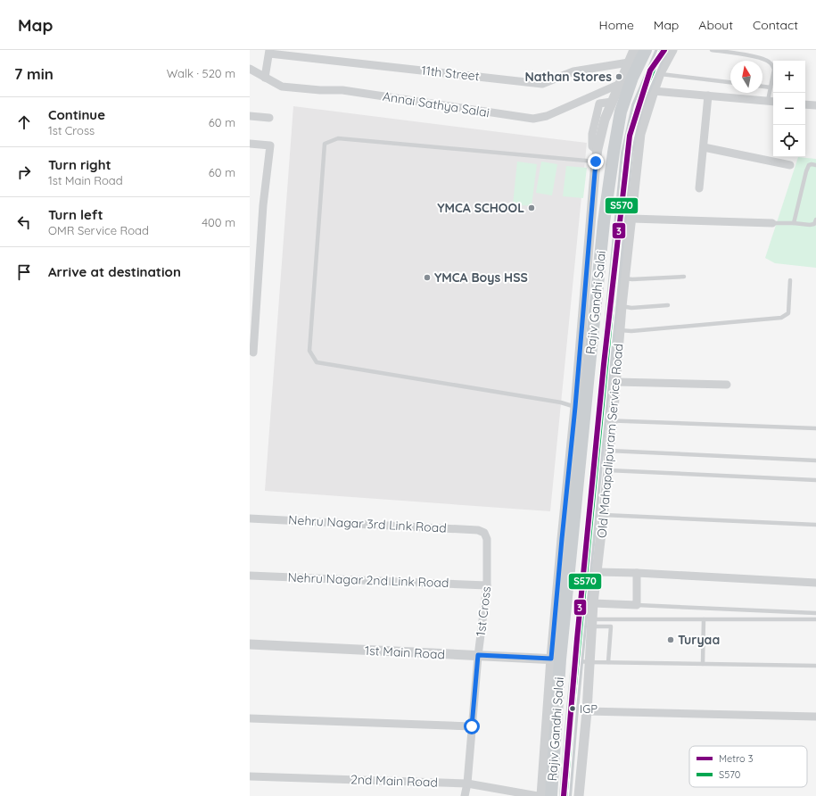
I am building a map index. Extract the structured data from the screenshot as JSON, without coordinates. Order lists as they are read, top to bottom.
{
  "streets": {
    "main road": ["Rajiv Gandhi Salai"],
    "street": [
      "11th Street",
      "Annai Sathya Salai",
      "Old Mahapalipuram Service Road",
      "Nehru Nagar 3rd Link Road",
      "Nehru Nagar 2nd Link Road",
      "1st Cross",
      "1st Main Road",
      "2nd Main Road"
    ]
  },
  "crossings": [
    ["Rajiv Gandhi Salai", "Old Mahapalipuram Service Road"],
    ["Rajiv Gandhi Salai", "1st Main Road"],
    ["Nehru Nagar 3rd Link Road", "1st Cross"],
    ["Nehru Nagar 2nd Link Road", "1st Cross"],
    ["1st Cross", "1st Main Road"],
    ["1st Cross", "2nd Main Road"]
  ],
  "places": [
    "Nathan Stores",
    "YMCA SCHOOL",
    "YMCA Boys HSS",
    "Turyaa",
    "IGP"
  ],
  "lines": ["metro line 3", "transit line S570"],
  "legend": ["Metro 3", "S570"],
  "north": "top",
  "page": {
    "header": "Map",
    "nav": [
      "Home",
      "Map",
      "About",
      "Contact"
    ],
    "heading": ["7 min", "Walk · 520 m"],
    "map_buttons": ["+", "−"],
    "list": [
      ["Continue", "1st Cross", "60 m"],
      ["Turn right", "1st Main Road", "60 m"],
      ["Turn left", "OMR Service Road", "400 m"],
      "Arrive at destination"
    ]
  }
}
